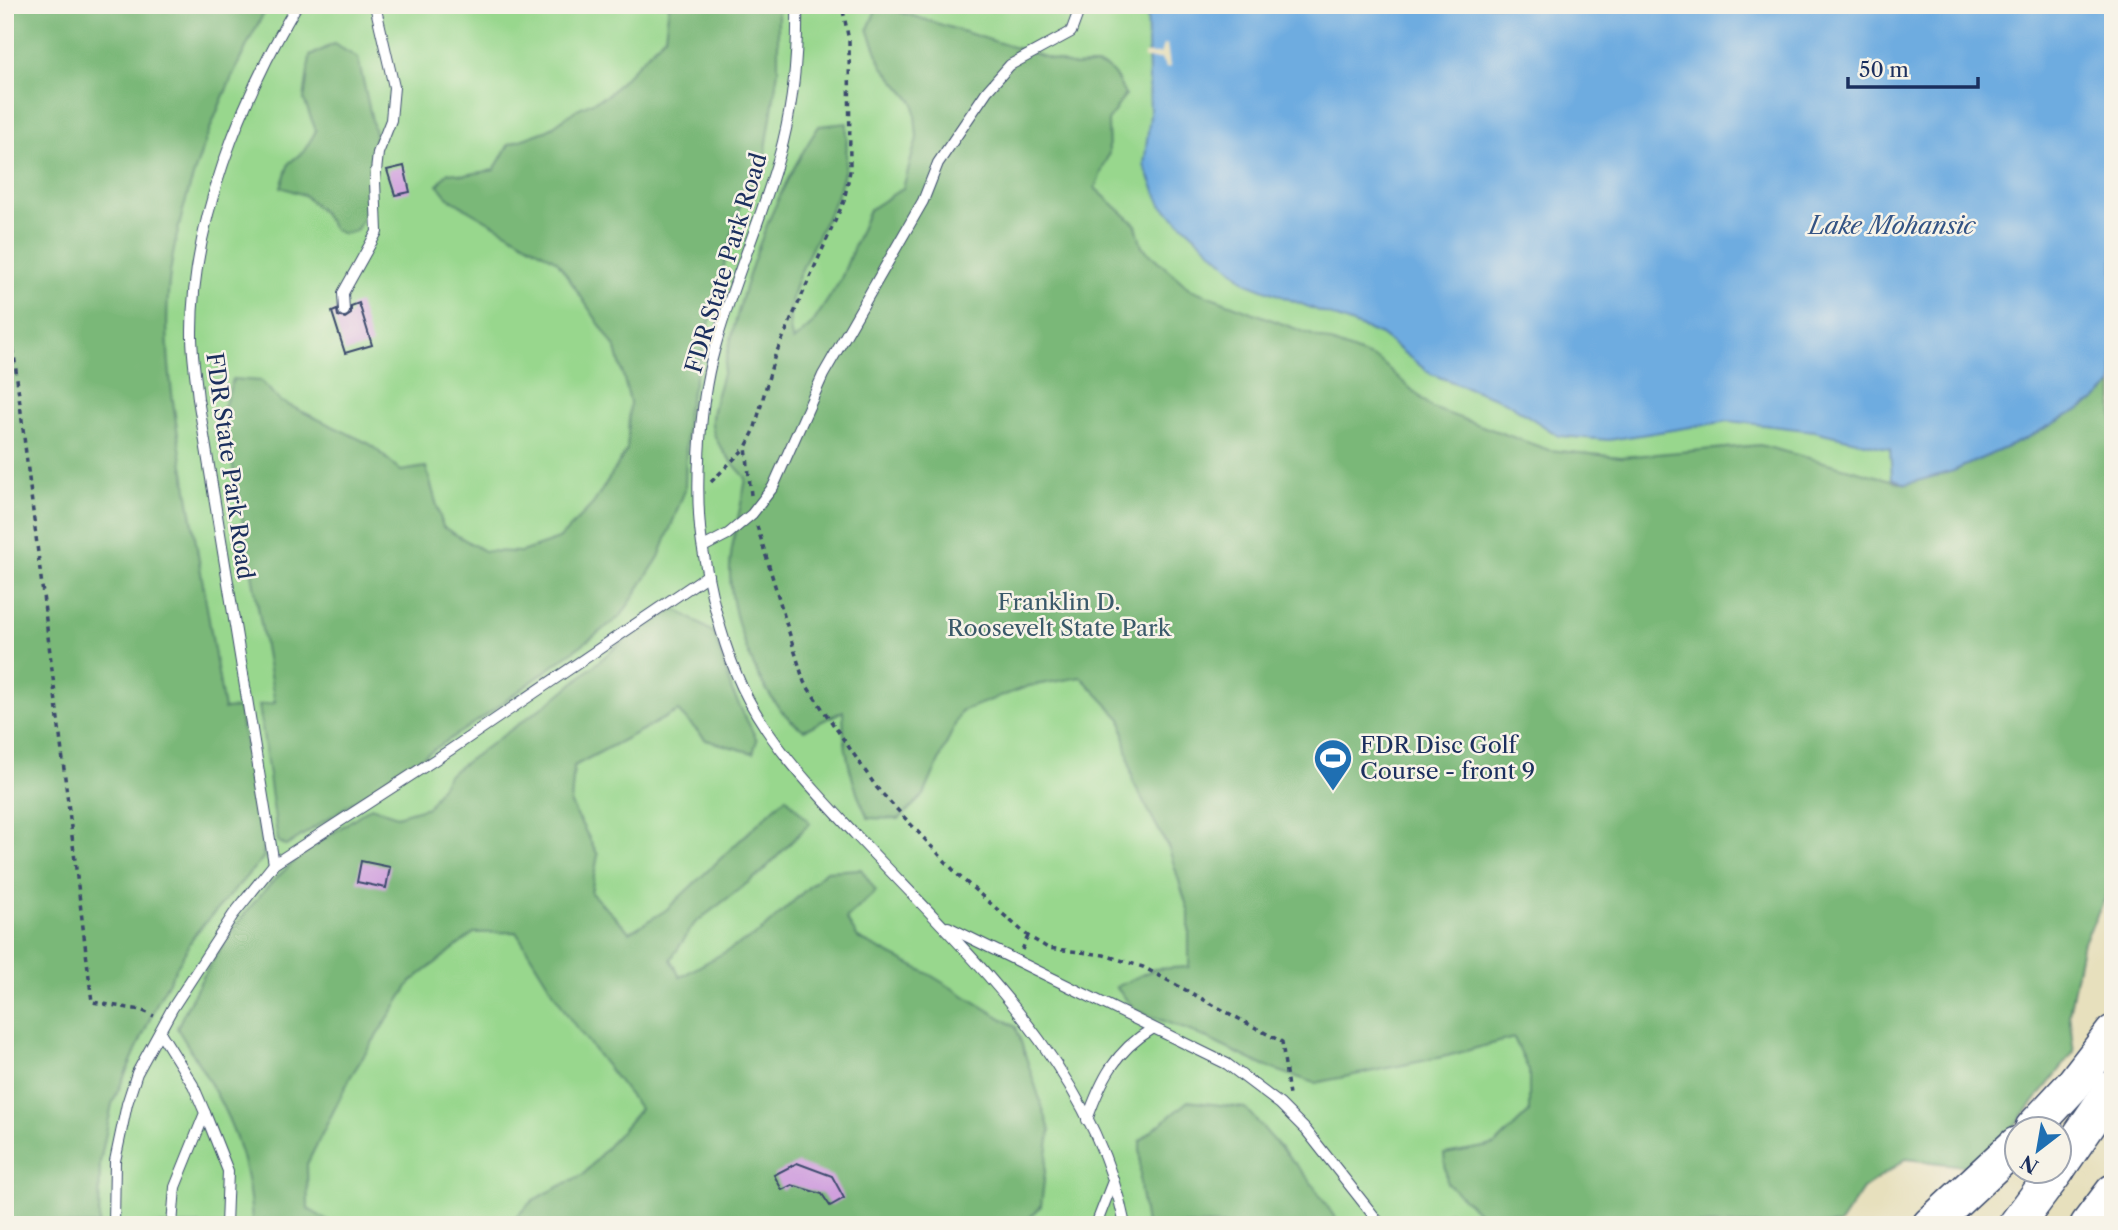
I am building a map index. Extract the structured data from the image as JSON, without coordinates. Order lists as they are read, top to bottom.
{
  "streets": {
    "lane": ["FDR State Park Road"]
  },
  "water": ["Lake Mohansic"],
  "parks": ["Franklin D. Roosevelt State Park"],
  "places": {
    "sports": ["FDR Disc Golf Course - front 9"]
  },
  "scale_bar": "50 m",
  "north": "bottom left"
}
